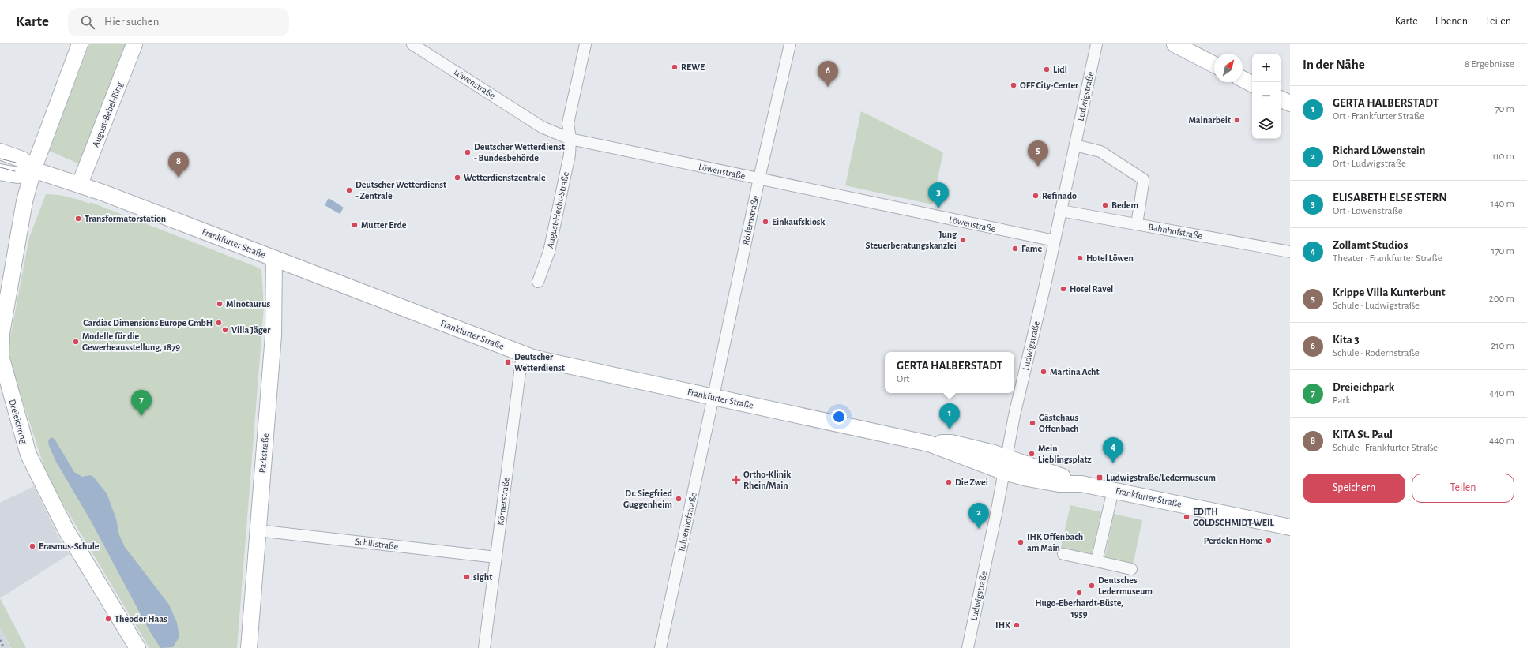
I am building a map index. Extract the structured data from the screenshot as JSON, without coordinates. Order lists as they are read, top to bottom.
{
  "streets": {
    "main road": [
      "August-Bebel-Ring",
      "Frankfurter Straße",
      "Dreieichring",
      "Parkstraße"
    ],
    "street": [
      "Löwenstraße",
      "Ludwigstraße",
      "August-Hecht-Straße",
      "Rödernstraße",
      "Bahnhofstraße",
      "Körnerstraße",
      "Tulpenhofstraße",
      "Schillstraße"
    ]
  },
  "crossings": [
    ["Löwenstraße", "Ludwigstraße"],
    ["Löwenstraße", "August-Hecht-Straße"],
    ["Löwenstraße", "Rödernstraße"],
    ["Ludwigstraße", "Bahnhofstraße"],
    ["Ludwigstraße", "Frankfurter Straße"],
    ["August-Bebel-Ring", "Frankfurter Straße"],
    ["Rödernstraße", "Frankfurter Straße"],
    ["Rödernstraße", "Tulpenhofstraße"],
    ["Frankfurter Straße", "Dreieichring"],
    ["Frankfurter Straße", "Parkstraße"],
    ["Frankfurter Straße", "Körnerstraße"],
    ["Frankfurter Straße", "Tulpenhofstraße"],
    ["Parkstraße", "Schillstraße"],
    ["Körnerstraße", "Schillstraße"]
  ],
  "places": {
    "other": [
      "REWE",
      "Lidl",
      "OFF City-Center",
      "Mainarbeit",
      "Deutscher Wetterdienst - Bundesbehörde",
      "Wetterdienstzentrale",
      "Deutscher Wetterdienst - Zentrale",
      "Refinado",
      "Bedem",
      "Transformatorstation",
      "Einkaufskiosk",
      "Mutter Erde",
      "Jung Steuerberatungskanzlei",
      "Fame",
      "Hotel Löwen",
      "Hotel Ravel",
      "Minotaurus",
      "Cardiac Dimensions Europe GmbH",
      "Villa Jäger",
      "Modelle für die Gewerbeausstellung, 1879",
      "Martina Acht",
      "Gästehaus Offenbach",
      "Mein Lieblingsplatz",
      "Die Zwei",
      "Dr. Siegfried Guggenheim",
      "EDITH GOLDSCHMIDT-WEIL",
      "Perdelen Home",
      "IHK Offenbach am Main",
      "Erasmus-Schule",
      "sight",
      "Deutsches Ledermuseum",
      "Hugo-Eberhardt-Büste, 1959",
      "Theodor Haas",
      "IHK"
    ],
    "transit": ["Deutscher Wetterdienst", "Ludwigstraße/Ledermuseum"],
    "health": ["Ortho-Klinik Rhein/Main"]
  },
  "north": "top right",
  "page": {
    "header": "Karte",
    "search": "Hier suchen",
    "nav": ["Karte", "Ebenen", "Teilen"],
    "heading": ["In der Nähe", "8 Ergebnisse"],
    "map_buttons": ["+", "−"],
    "pins": [
      "6",
      "5",
      "8",
      "3",
      "7",
      "1",
      "4",
      "2"
    ],
    "list": [
      {
        "mark": "1",
        "name": "GERTA HALBERSTADT",
        "note": "Ort · Frankfurter Straße",
        "value": "70 m"
      },
      {
        "mark": "2",
        "name": "Richard Löwenstein",
        "note": "Ort · Ludwigstraße",
        "value": "110 m"
      },
      {
        "mark": "3",
        "name": "ELISABETH ELSE STERN",
        "note": "Ort · Löwenstraße",
        "value": "140 m"
      },
      {
        "mark": "4",
        "name": "Zollamt Studios",
        "note": "Theater · Frankfurter Straße",
        "value": "170 m"
      },
      {
        "mark": "5",
        "name": "Krippe Villa Kunterbunt",
        "note": "Schule · Ludwigstraße",
        "value": "200 m"
      },
      {
        "mark": "6",
        "name": "Kita 3",
        "note": "Schule · Rödernstraße",
        "value": "210 m"
      },
      {
        "mark": "7",
        "name": "Dreieichpark",
        "note": "Park",
        "value": "440 m"
      },
      {
        "mark": "8",
        "name": "KITA St. Paul",
        "note": "Schule · Frankfurter Straße",
        "value": "440 m"
      }
    ],
    "popup": ["GERTA HALBERSTADT", "Ort"],
    "buttons": ["Speichern", "Teilen"]
  }
}
